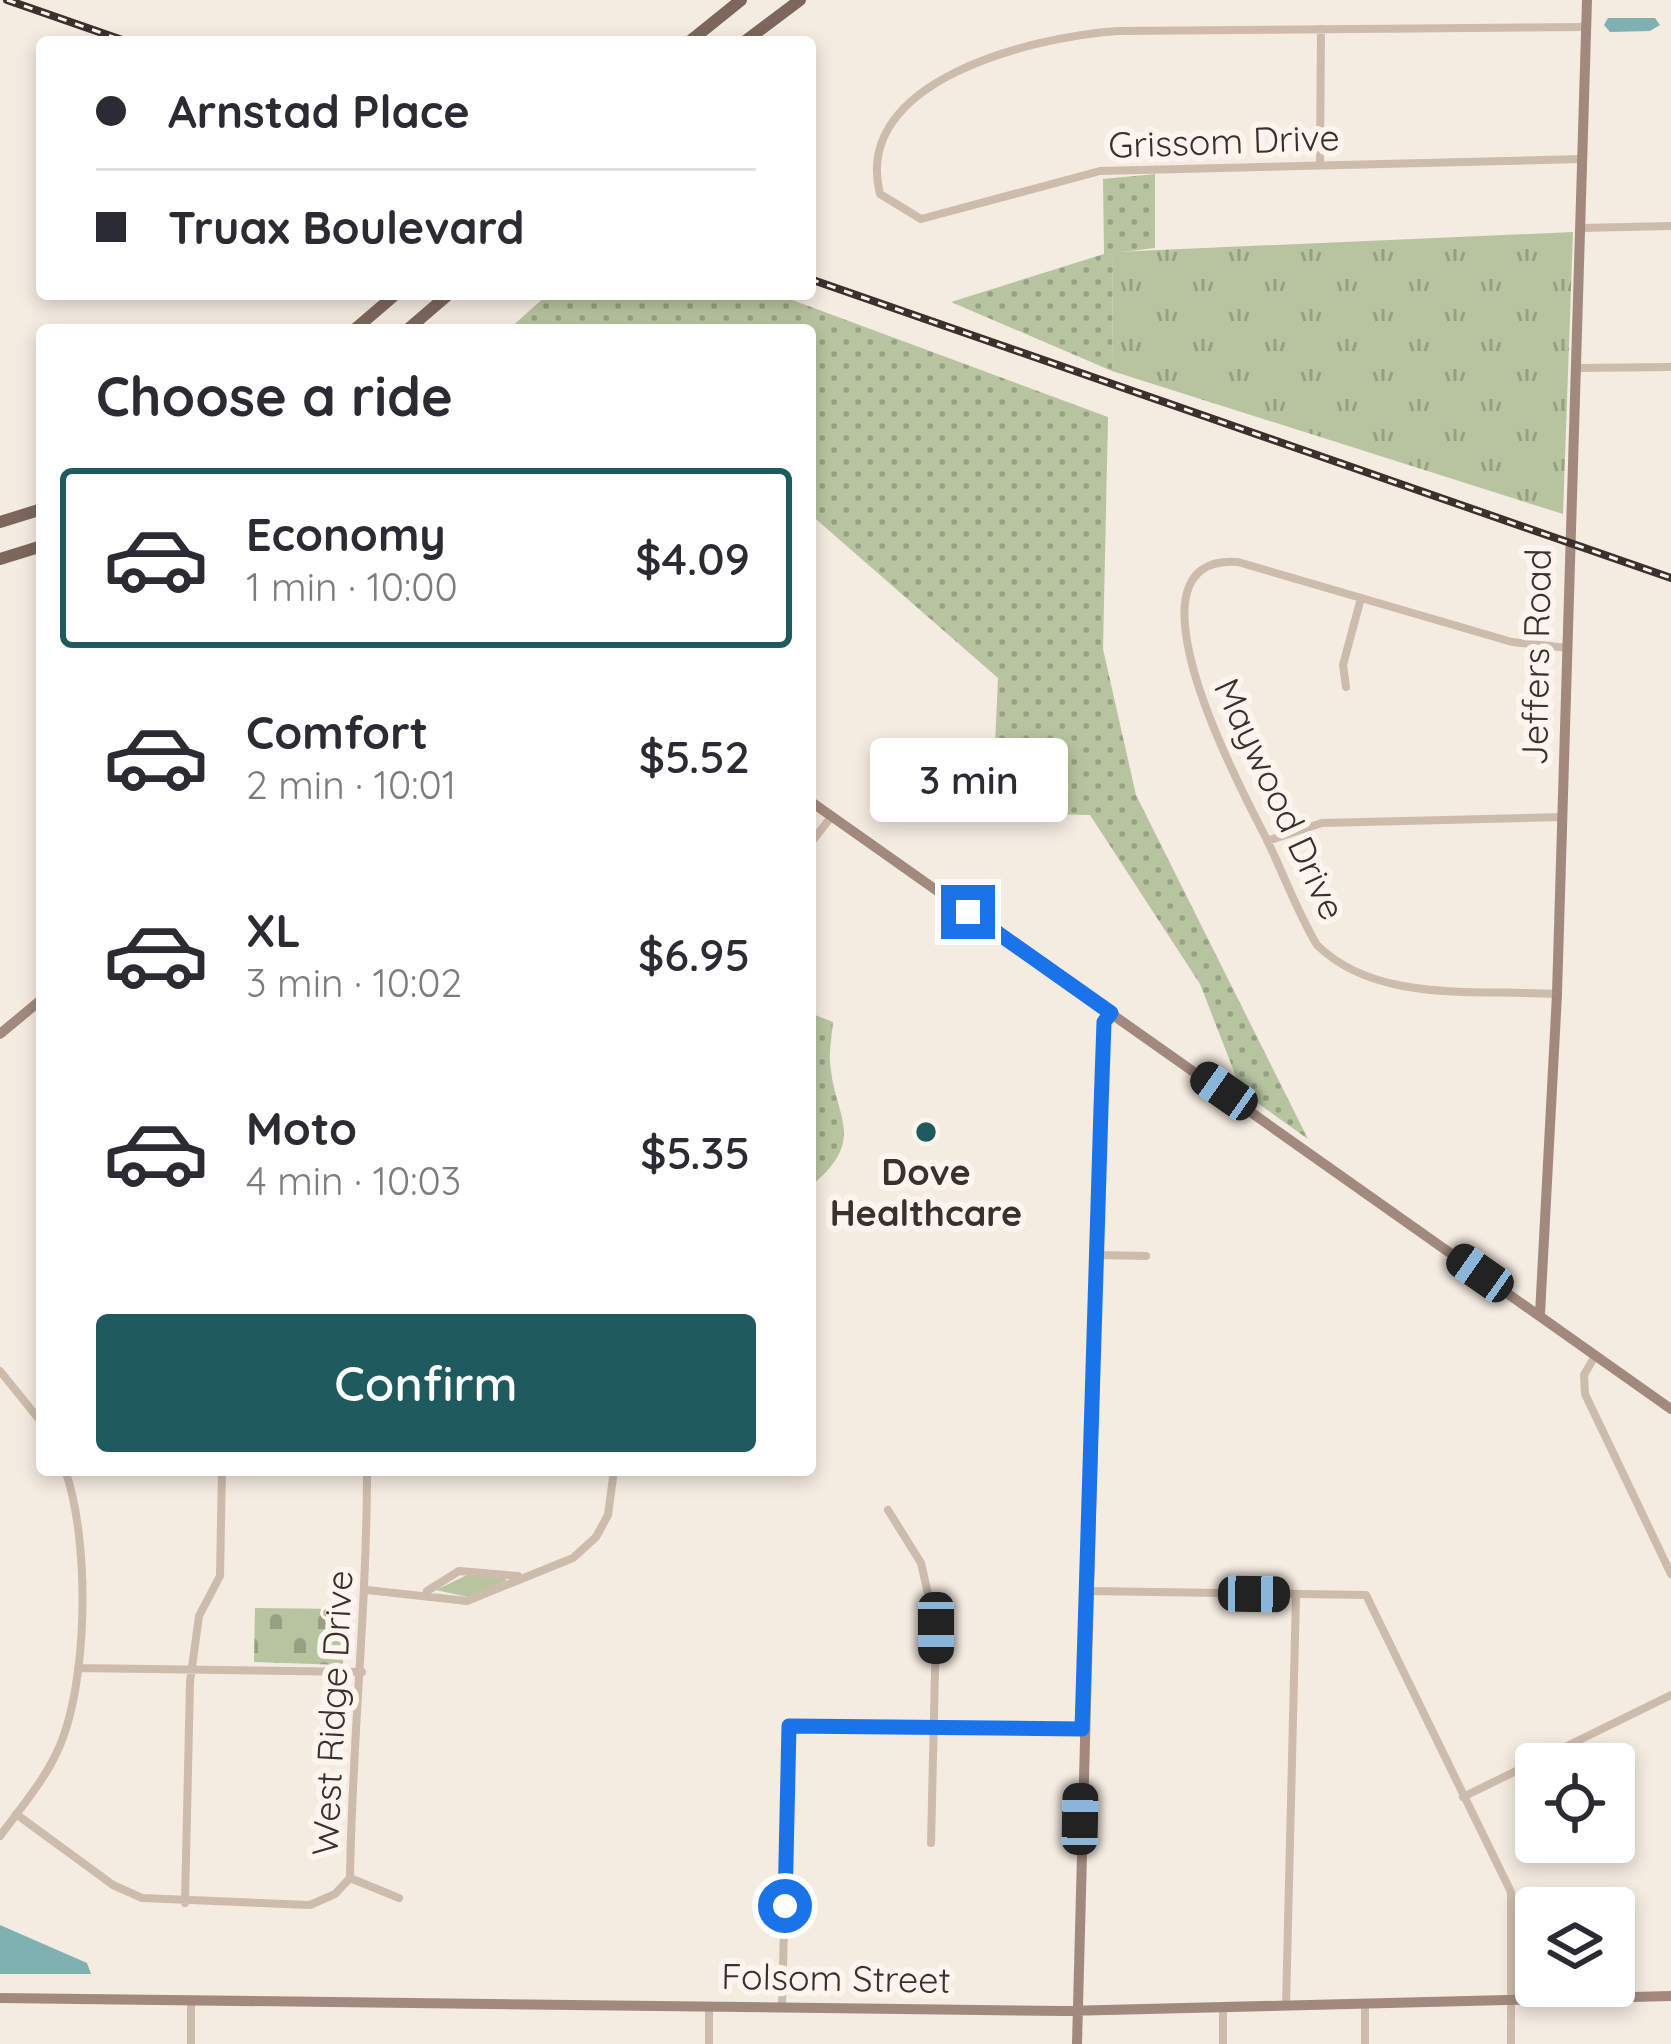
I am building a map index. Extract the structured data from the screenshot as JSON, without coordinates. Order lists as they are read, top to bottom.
{
  "streets": {
    "street": [
      "Grissom Drive",
      "Jeffers Road",
      "Maywood Drive",
      "West Ridge Drive",
      "Folsom Street"
    ]
  },
  "crossings": [
    ["Grissom Drive", "Jeffers Road"],
    ["Jeffers Road", "Maywood Drive"]
  ],
  "places": ["Dove Healthcare"],
  "page": {
    "banner": ["Arnstad Place", "Truax Boulevard"],
    "heading": "Choose a ride",
    "list": [
      {
        "name": "Economy",
        "note": "1 min · 10:00",
        "value": "$4.09"
      },
      {
        "name": "Comfort",
        "note": "2 min · 10:01",
        "value": "$5.52"
      },
      {
        "name": "XL",
        "note": "3 min · 10:02",
        "value": "$6.95"
      },
      {
        "name": "Moto",
        "note": "4 min · 10:03",
        "value": "$5.35"
      }
    ],
    "bubble": "3 min",
    "buttons": "Confirm"
  }
}
